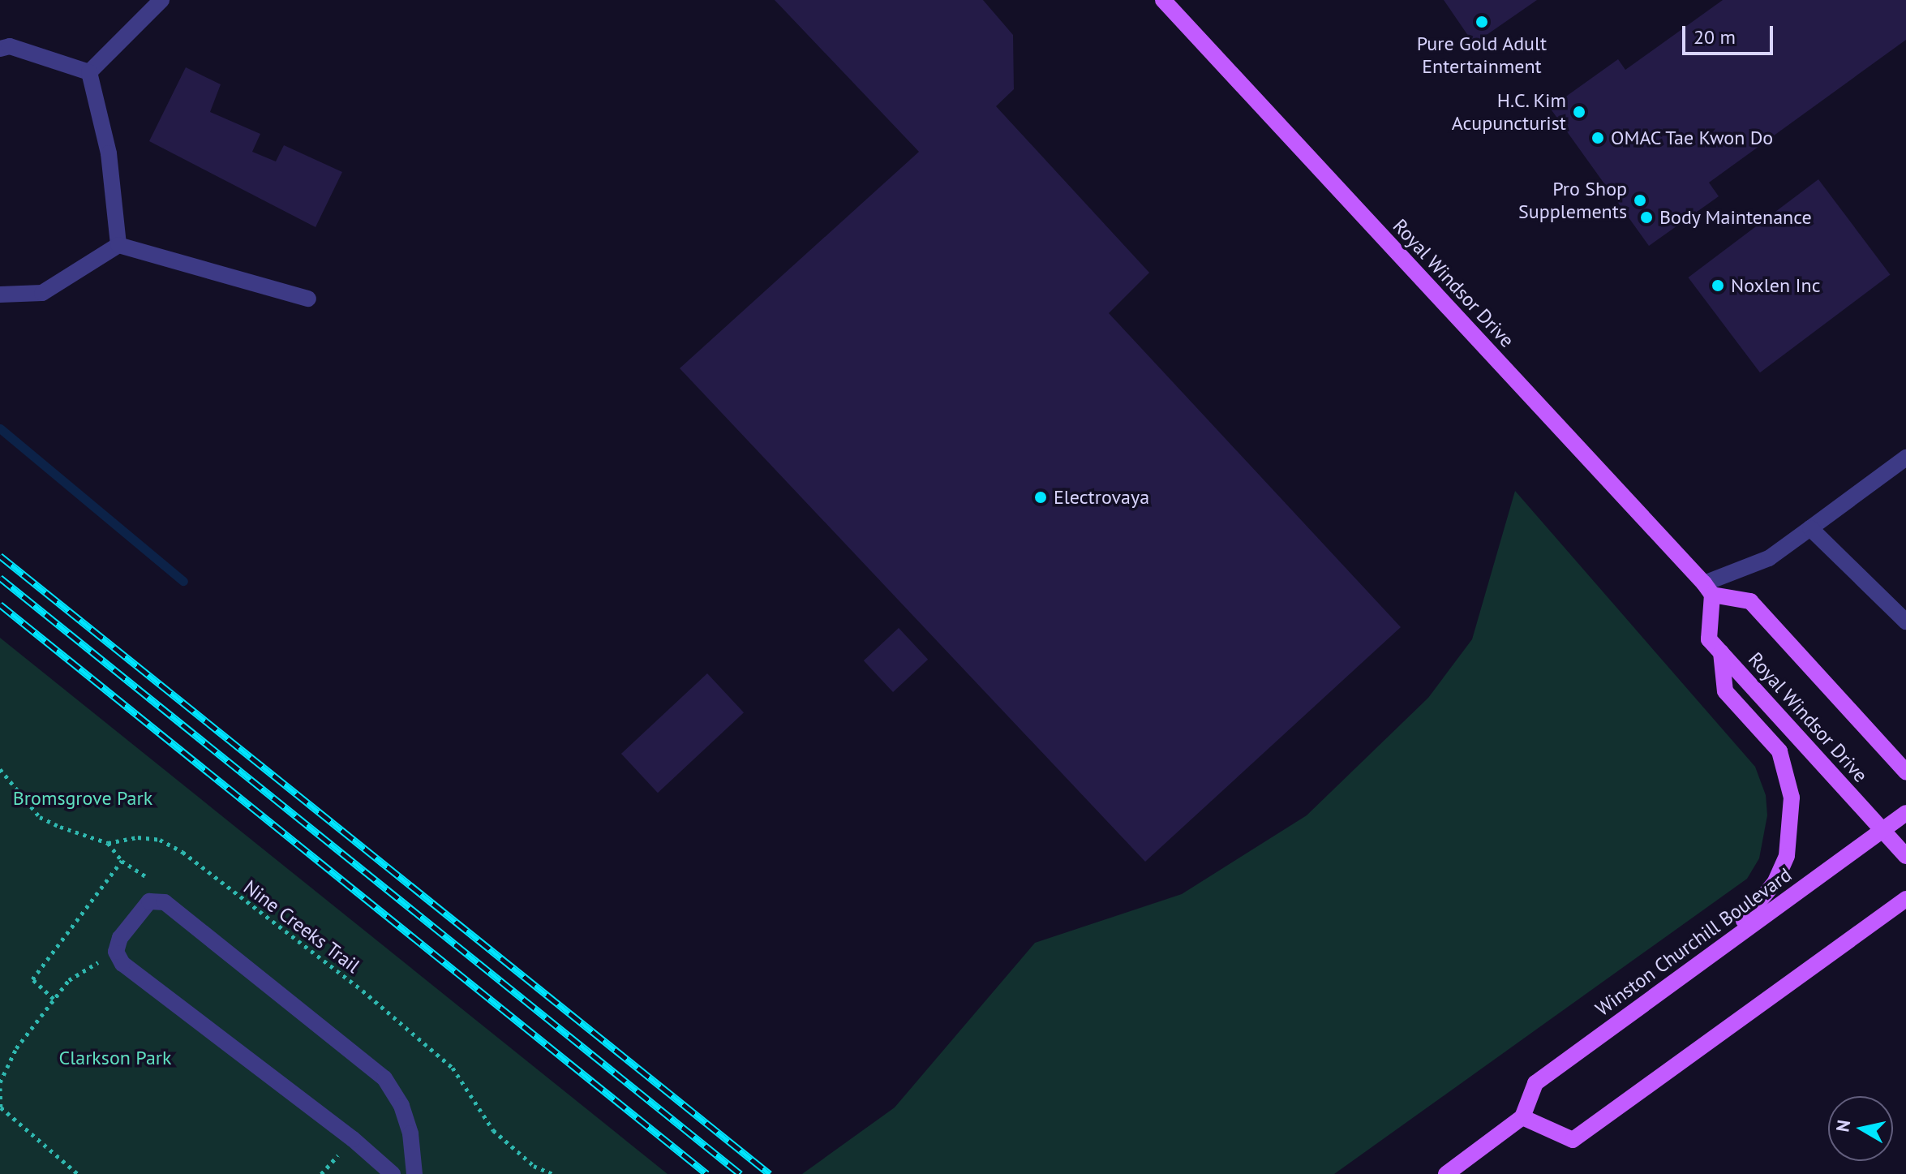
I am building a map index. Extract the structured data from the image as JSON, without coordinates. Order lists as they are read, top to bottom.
{
  "streets": {
    "main road": ["Royal Windsor Drive", "Winston Churchill Boulevard"],
    "path": ["Nine Creeks Trail"]
  },
  "crossings": [
    ["Royal Windsor Drive", "Winston Churchill Boulevard"]
  ],
  "parks": ["Bromsgrove Park", "Clarkson Park"],
  "places": [
    "Pure Gold Adult Entertainment",
    "H.C. Kim Acupuncturist",
    "OMAC Tae Kwon Do",
    "Pro Shop Supplements",
    "Body Maintenance",
    "Noxlen Inc",
    "Electrovaya"
  ],
  "scale_bar": "20 m",
  "north": "left"
}
